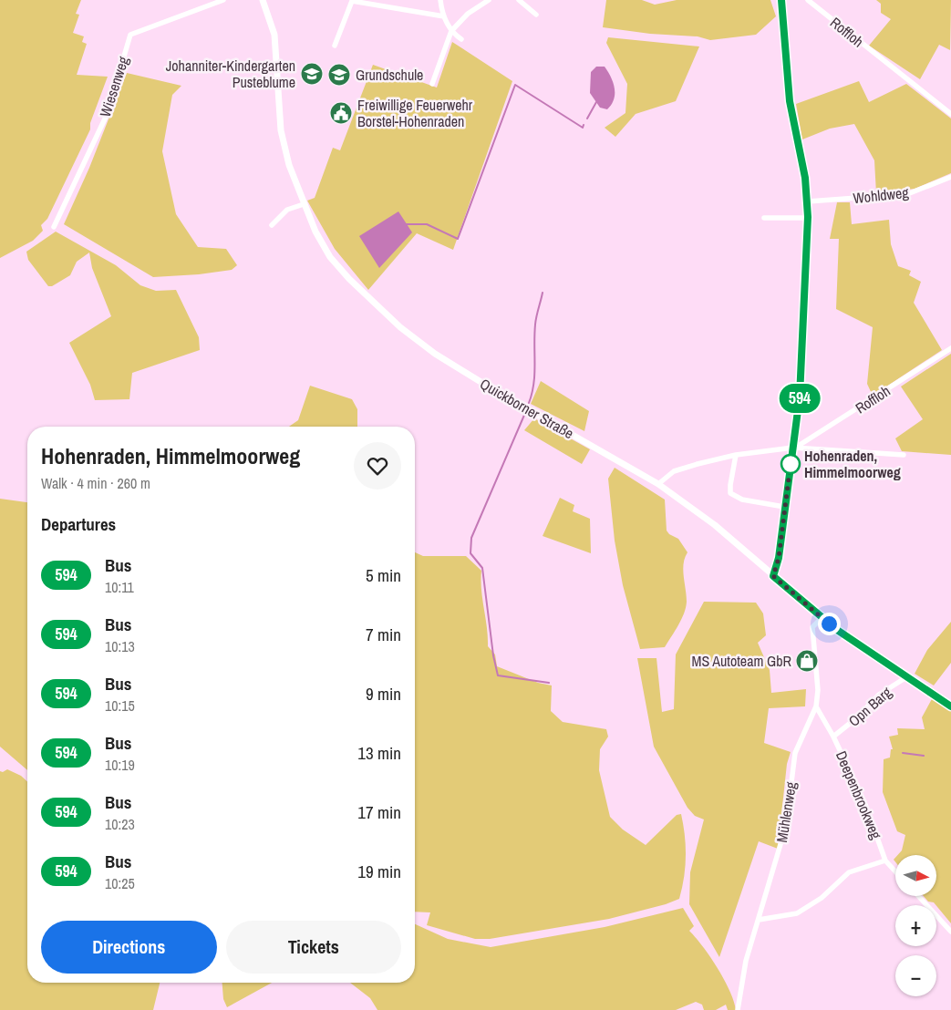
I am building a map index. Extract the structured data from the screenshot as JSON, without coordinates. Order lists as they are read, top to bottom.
{
  "streets": {
    "main road": ["Quickborner Straße"],
    "street": [
      "Roffloh",
      "Wiesenweg",
      "Wohldweg",
      "Opn Barg",
      "Deepenbrookweg",
      "Mühlenweg"
    ]
  },
  "crossings": [
    ["Quickborner Straße", "Opn Barg"],
    ["Quickborner Straße", "Mühlenweg"],
    ["Opn Barg", "Deepenbrookweg"],
    ["Deepenbrookweg", "Mühlenweg"]
  ],
  "places": {
    "school or university": ["Johanniter-Kindergarten Pusteblume", "Grundschule"],
    "public building": ["Freiwillige Feuerwehr Borstel-Hohenraden"],
    "other": ["Hohenraden, Himmelmoorweg"],
    "shop": ["MS Autoteam GbR"]
  },
  "lines": ["bus line 594"],
  "north": "right",
  "page": {
    "on_map": "594",
    "heading": [
      ["Hohenraden, Himmelmoorweg", "Walk · 4 min · 260 m"],
      "Departures"
    ],
    "list": [
      {
        "mark": "594",
        "name": "Bus",
        "note": "10:11",
        "value": "5 min"
      },
      {
        "mark": "594",
        "name": "Bus",
        "note": "10:13",
        "value": "7 min"
      },
      {
        "mark": "594",
        "name": "Bus",
        "note": "10:15",
        "value": "9 min"
      },
      {
        "mark": "594",
        "name": "Bus",
        "note": "10:19",
        "value": "13 min"
      },
      {
        "mark": "594",
        "name": "Bus",
        "note": "10:23",
        "value": "17 min"
      },
      {
        "mark": "594",
        "name": "Bus",
        "note": "10:25",
        "value": "19 min"
      }
    ],
    "map_buttons": ["+", "−"],
    "buttons": ["Directions", "Tickets"]
  }
}
